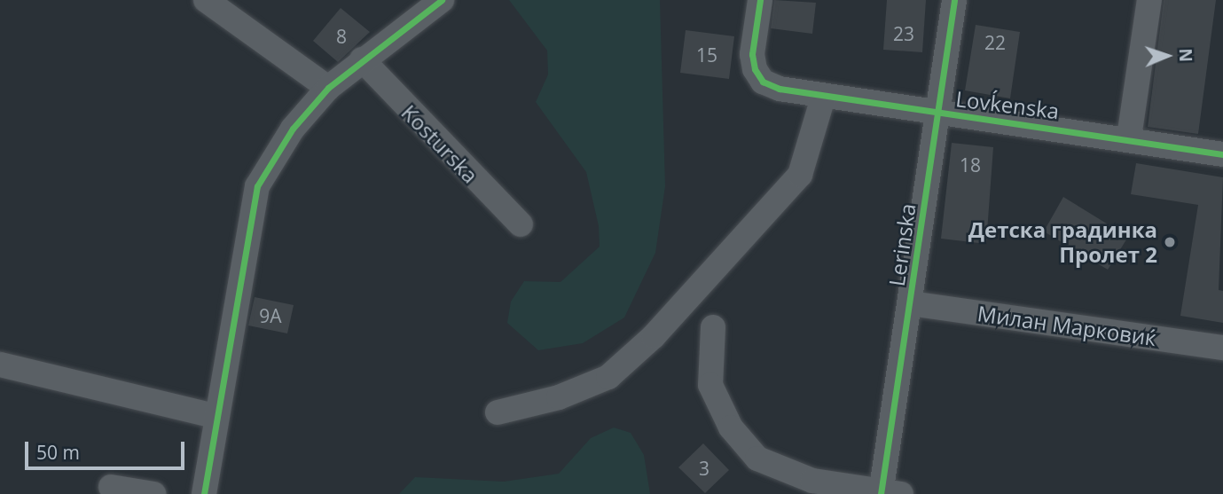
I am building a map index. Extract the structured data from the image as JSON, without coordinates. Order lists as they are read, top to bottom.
{
  "streets": {
    "street": [
      "Lovḱenska",
      "Kosturska",
      "Lerinska",
      "Милан Марковиќ"
    ]
  },
  "crossings": [
    ["Lovḱenska", "Lerinska"],
    ["Lerinska", "Милан Марковиќ"]
  ],
  "places": ["Детска градинка Пролет 2"],
  "house_numbers": [
    "23",
    "8",
    "22",
    "15",
    "18",
    "9А",
    "3"
  ],
  "scale_bar": "50 m",
  "north": "right"
}
